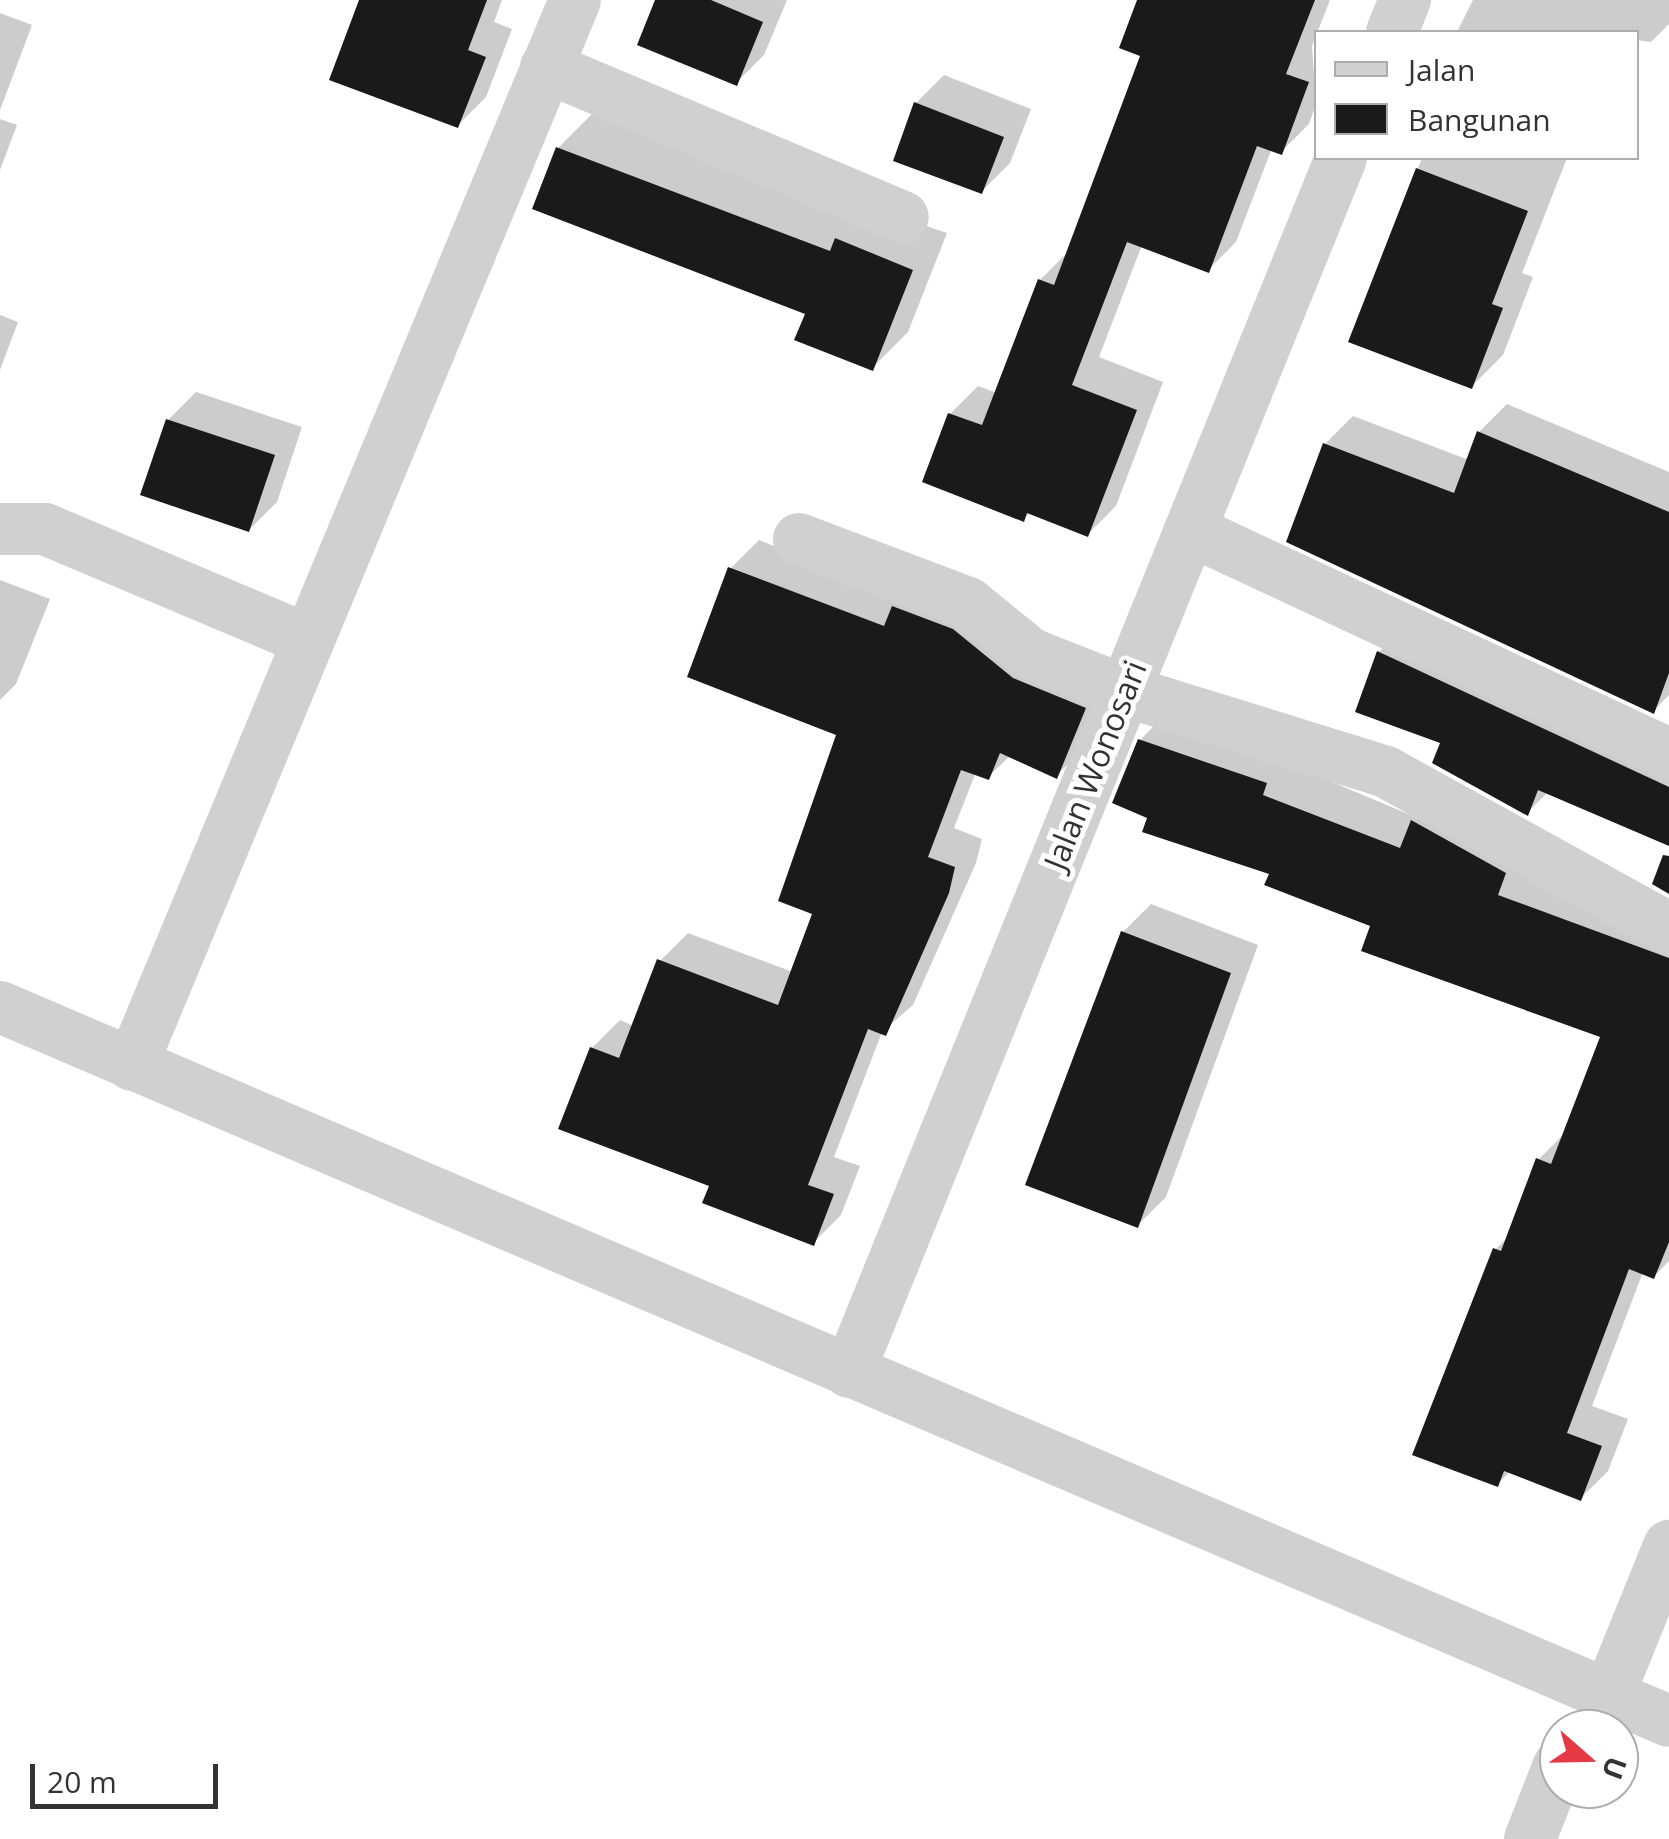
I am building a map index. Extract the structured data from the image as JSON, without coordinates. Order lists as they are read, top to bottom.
{
  "streets": {
    "street": ["Jalan Wonosari"]
  },
  "legend": ["Jalan", "Bangunan"],
  "scale_bar": "20 m",
  "north": "right"
}
